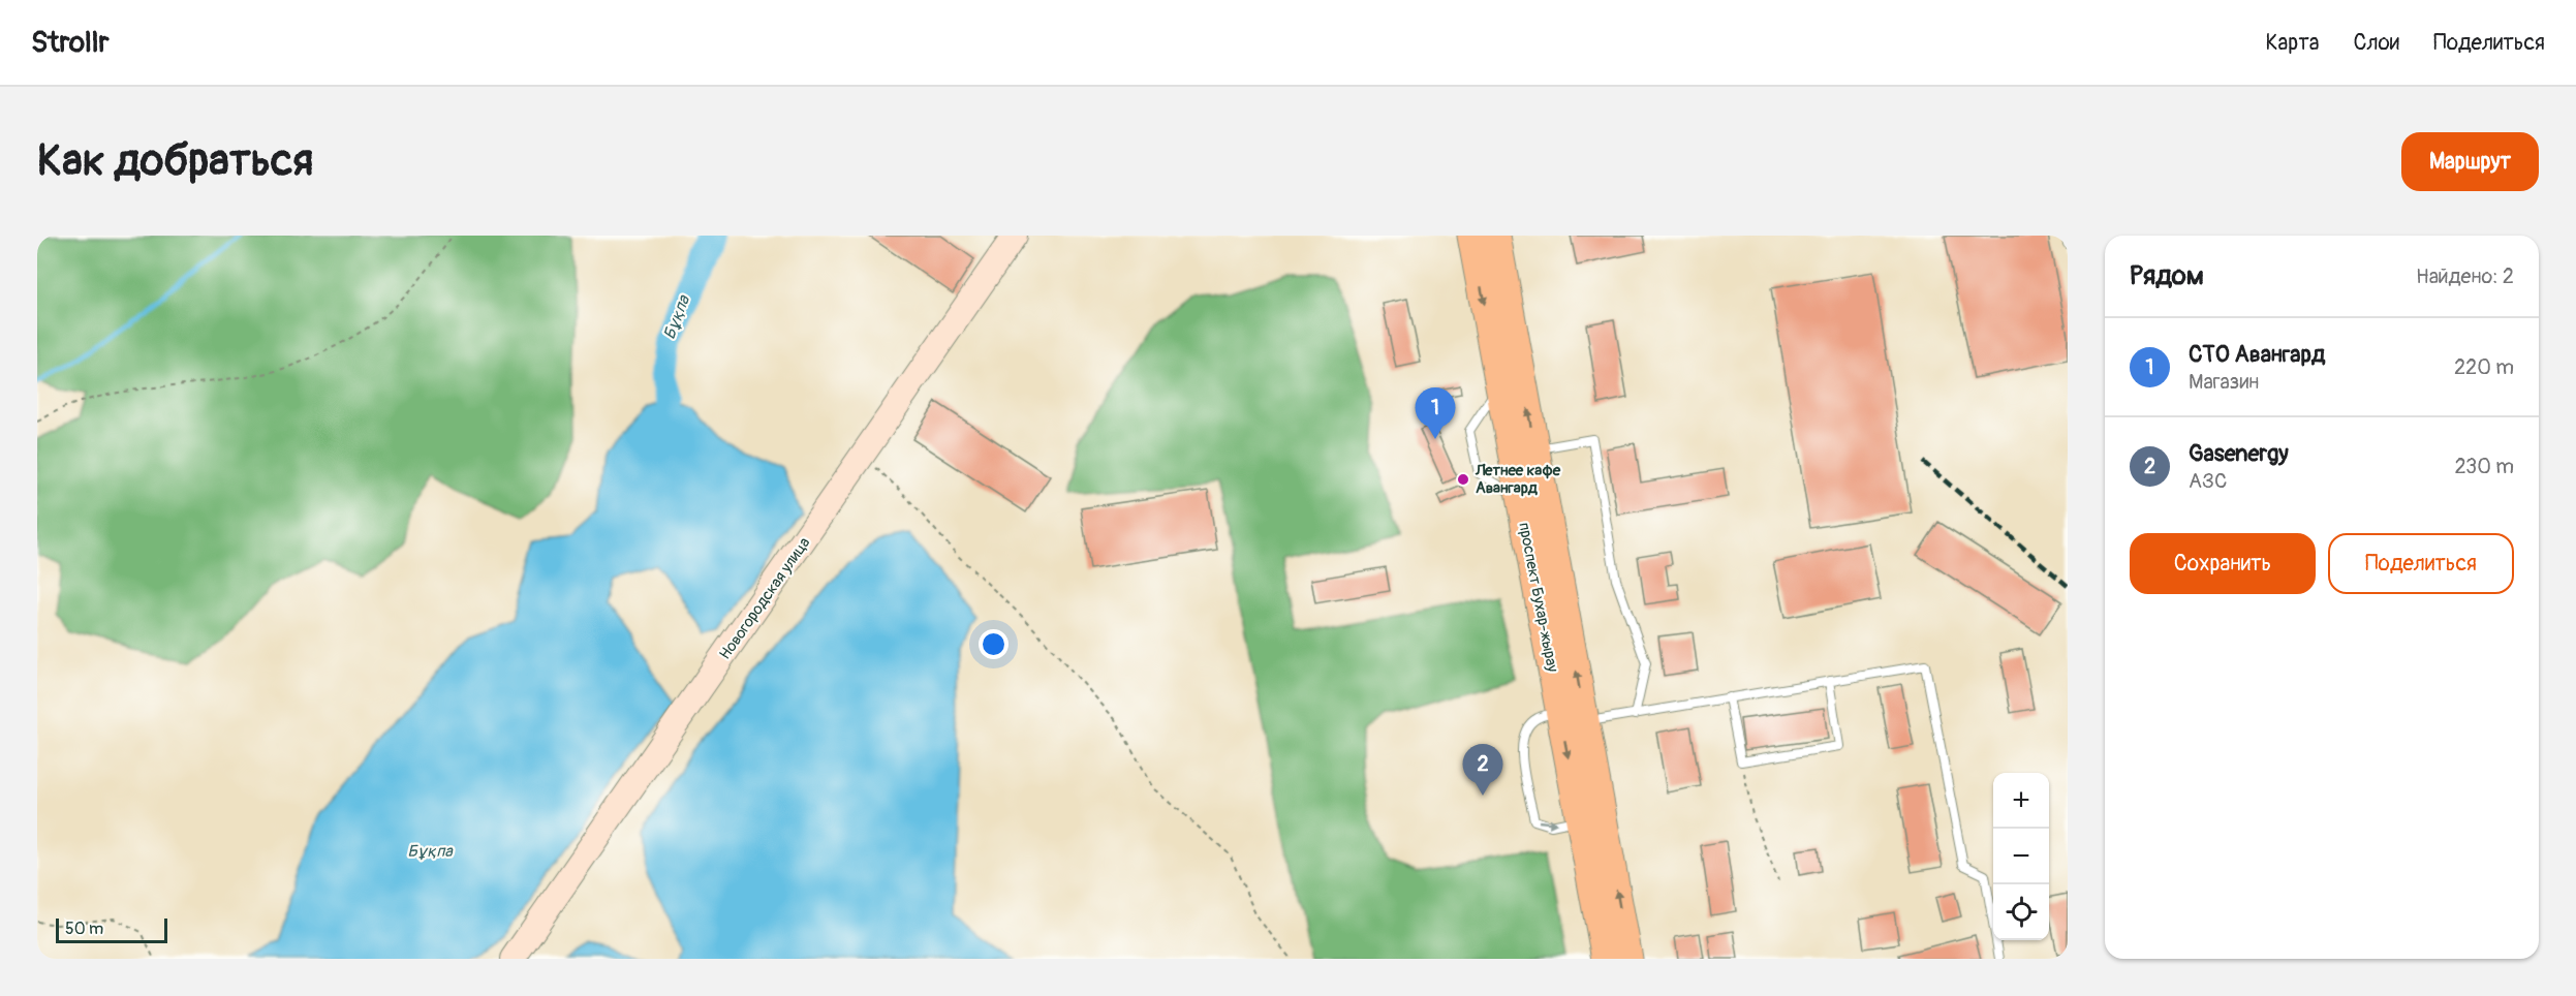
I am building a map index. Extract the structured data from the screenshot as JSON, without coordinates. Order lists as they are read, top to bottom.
{
  "streets": {
    "main road": ["проспект Бухар-жырау"],
    "street": ["Новогородская улица"]
  },
  "water": ["Бұқпа"],
  "places": ["Летнее кафе Авангард"],
  "scale_bar": "50 m",
  "page": {
    "header": "Strollr",
    "nav": ["Карта", "Слои", "Поделиться"],
    "buttons": [
      "Маршрут",
      ["Сохранить", "Поделиться"]
    ],
    "title": "Как добраться",
    "heading": ["Рядом", "Найдено: 2"],
    "list": [
      {
        "mark": "1",
        "name": "СТО Авангард",
        "note": "Магазин",
        "value": "220 m"
      },
      {
        "mark": "2",
        "name": "Gasenergy",
        "note": "АЗС",
        "value": "230 m"
      }
    ],
    "pins": ["1", "2"],
    "map_buttons": ["+", "−"],
    "scale": "50 m"
  }
}
